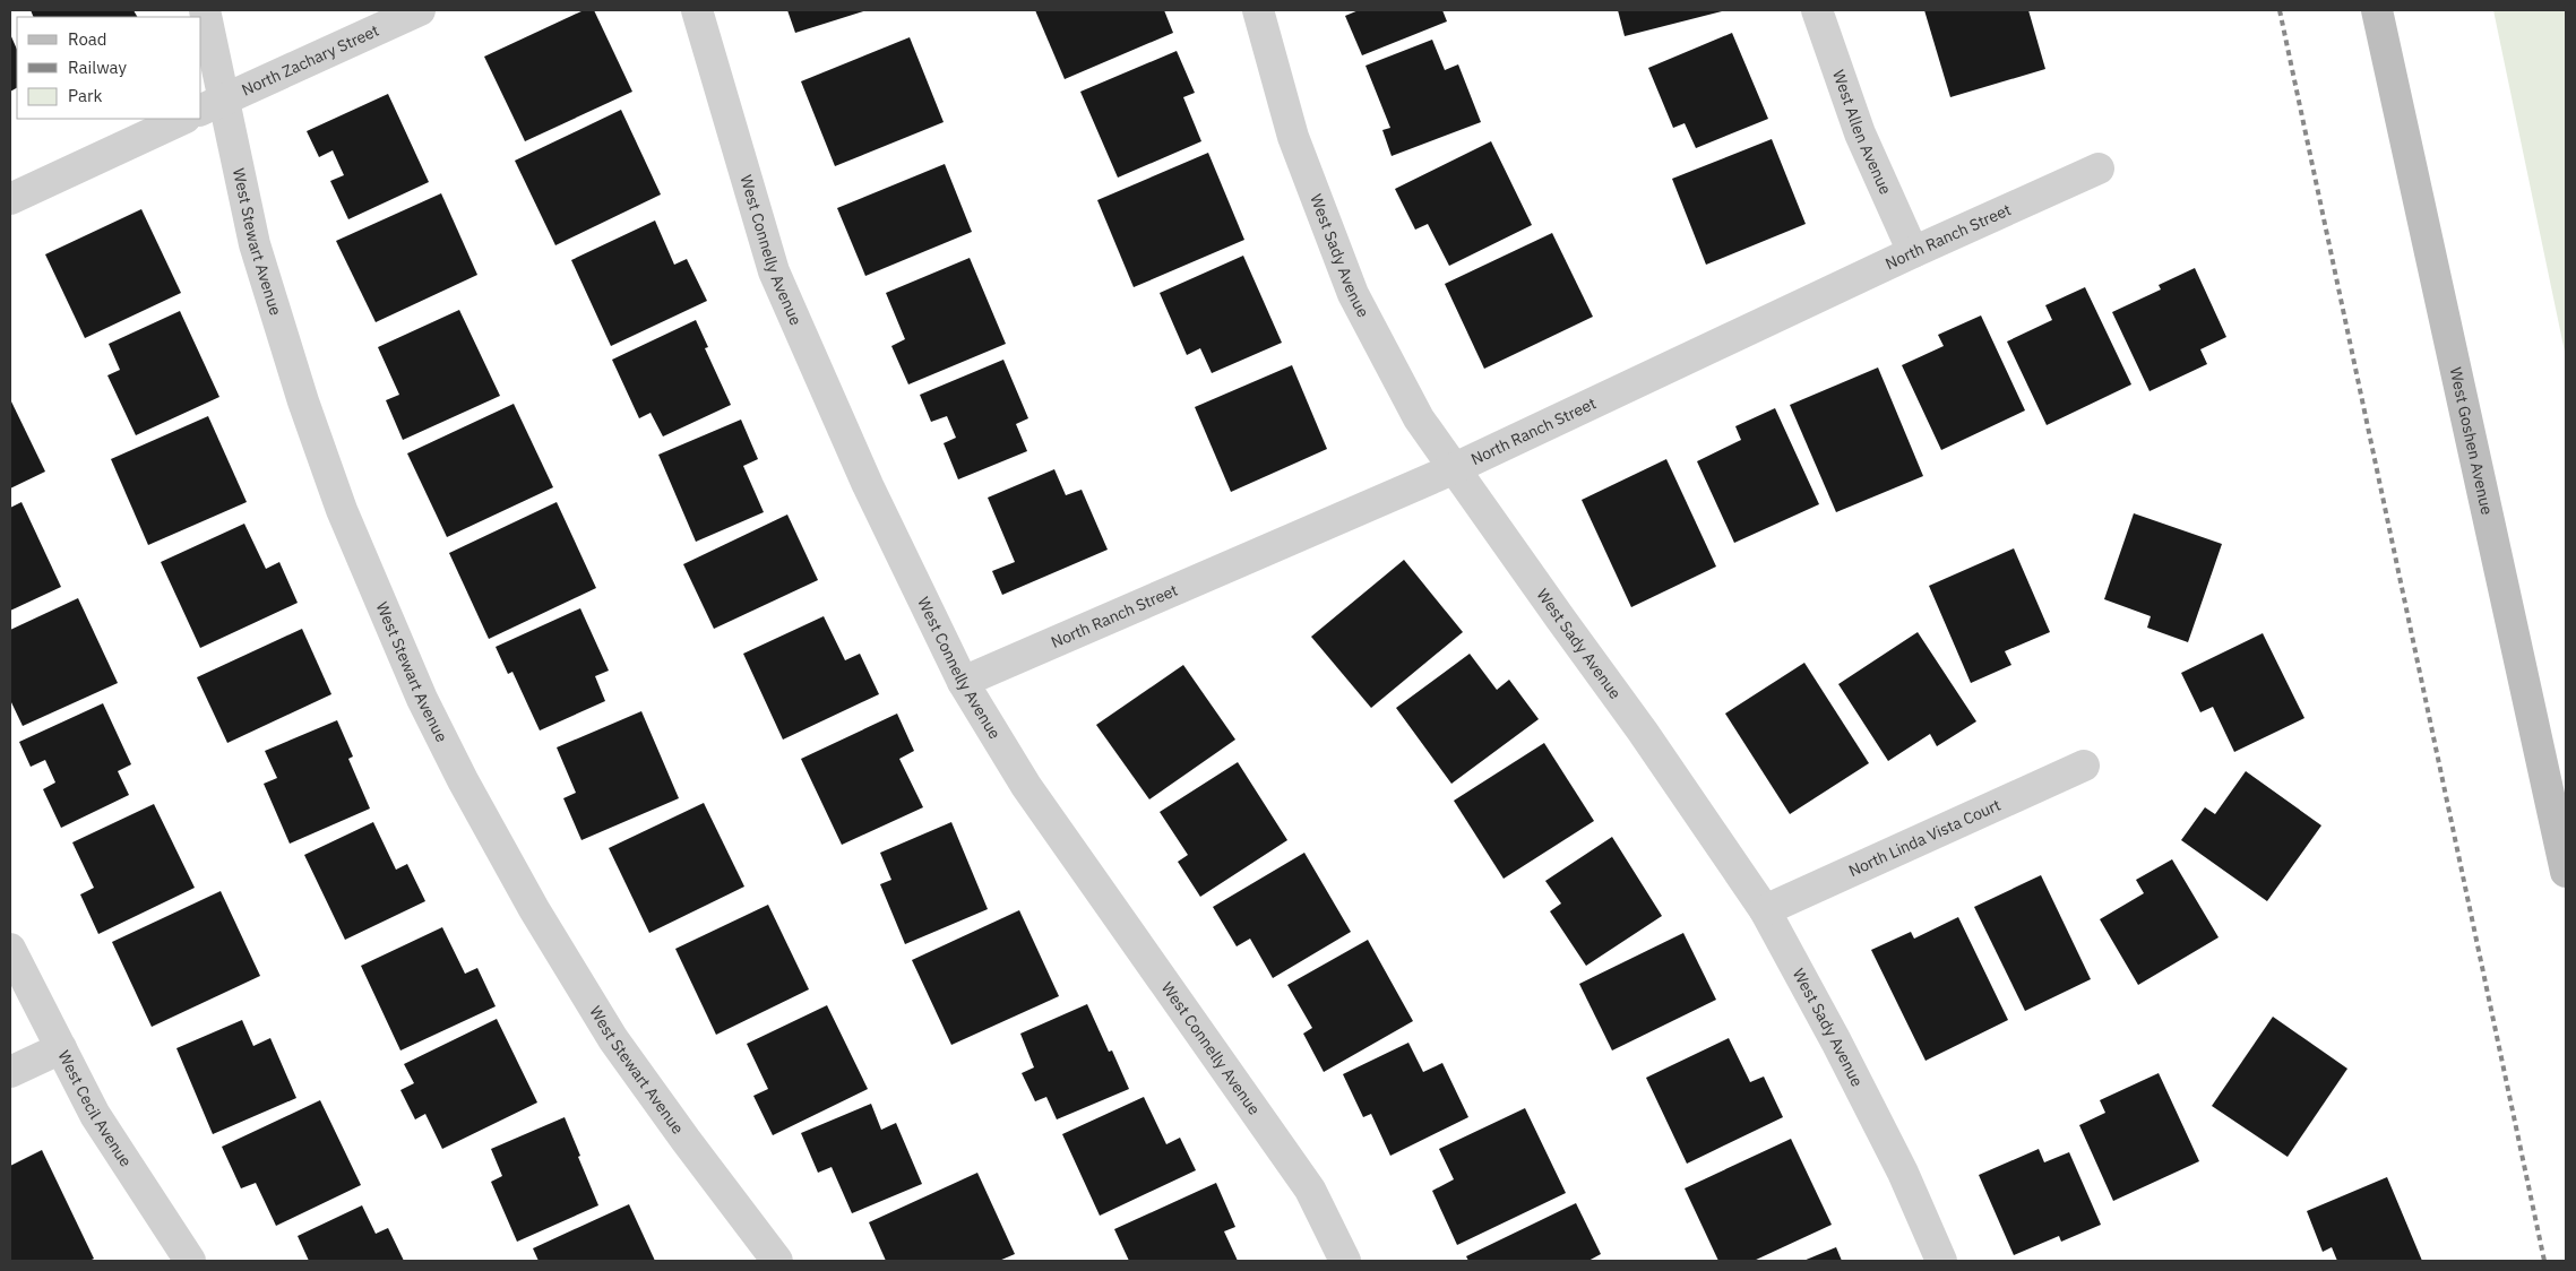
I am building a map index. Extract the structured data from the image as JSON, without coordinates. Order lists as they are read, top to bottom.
{
  "streets": {
    "main road": ["West Goshen Avenue"],
    "street": [
      "North Zachary Street",
      "West Allen Avenue",
      "North Ranch Street",
      "West Stewart Avenue",
      "West Connelly Avenue",
      "West Sady Avenue",
      "North Linda Vista Court",
      "West Cecil Avenue"
    ]
  },
  "crossings": [
    ["North Zachary Street", "West Stewart Avenue"],
    ["West Allen Avenue", "North Ranch Street"],
    ["North Ranch Street", "West Connelly Avenue"],
    ["North Ranch Street", "West Sady Avenue"],
    ["West Sady Avenue", "North Linda Vista Court"]
  ],
  "legend": ["Road", "Railway", "Park"]
}
